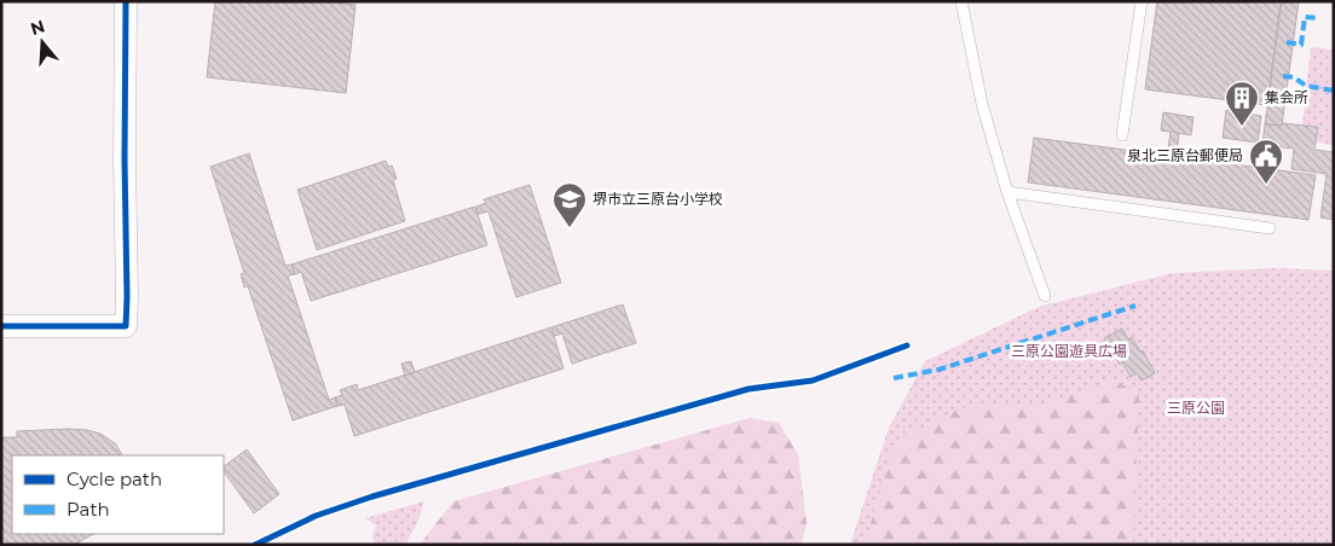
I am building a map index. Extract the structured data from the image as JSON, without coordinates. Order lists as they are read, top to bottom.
{
  "parks": ["三原公園遊具広場", "三原公園"],
  "places": {
    "building": ["集会所"],
    "public building": ["泉北三原台郵便局"],
    "school or university": ["堺市立三原台小学校"]
  },
  "legend": ["Cycle path", "Path"],
  "north": "top"
}
